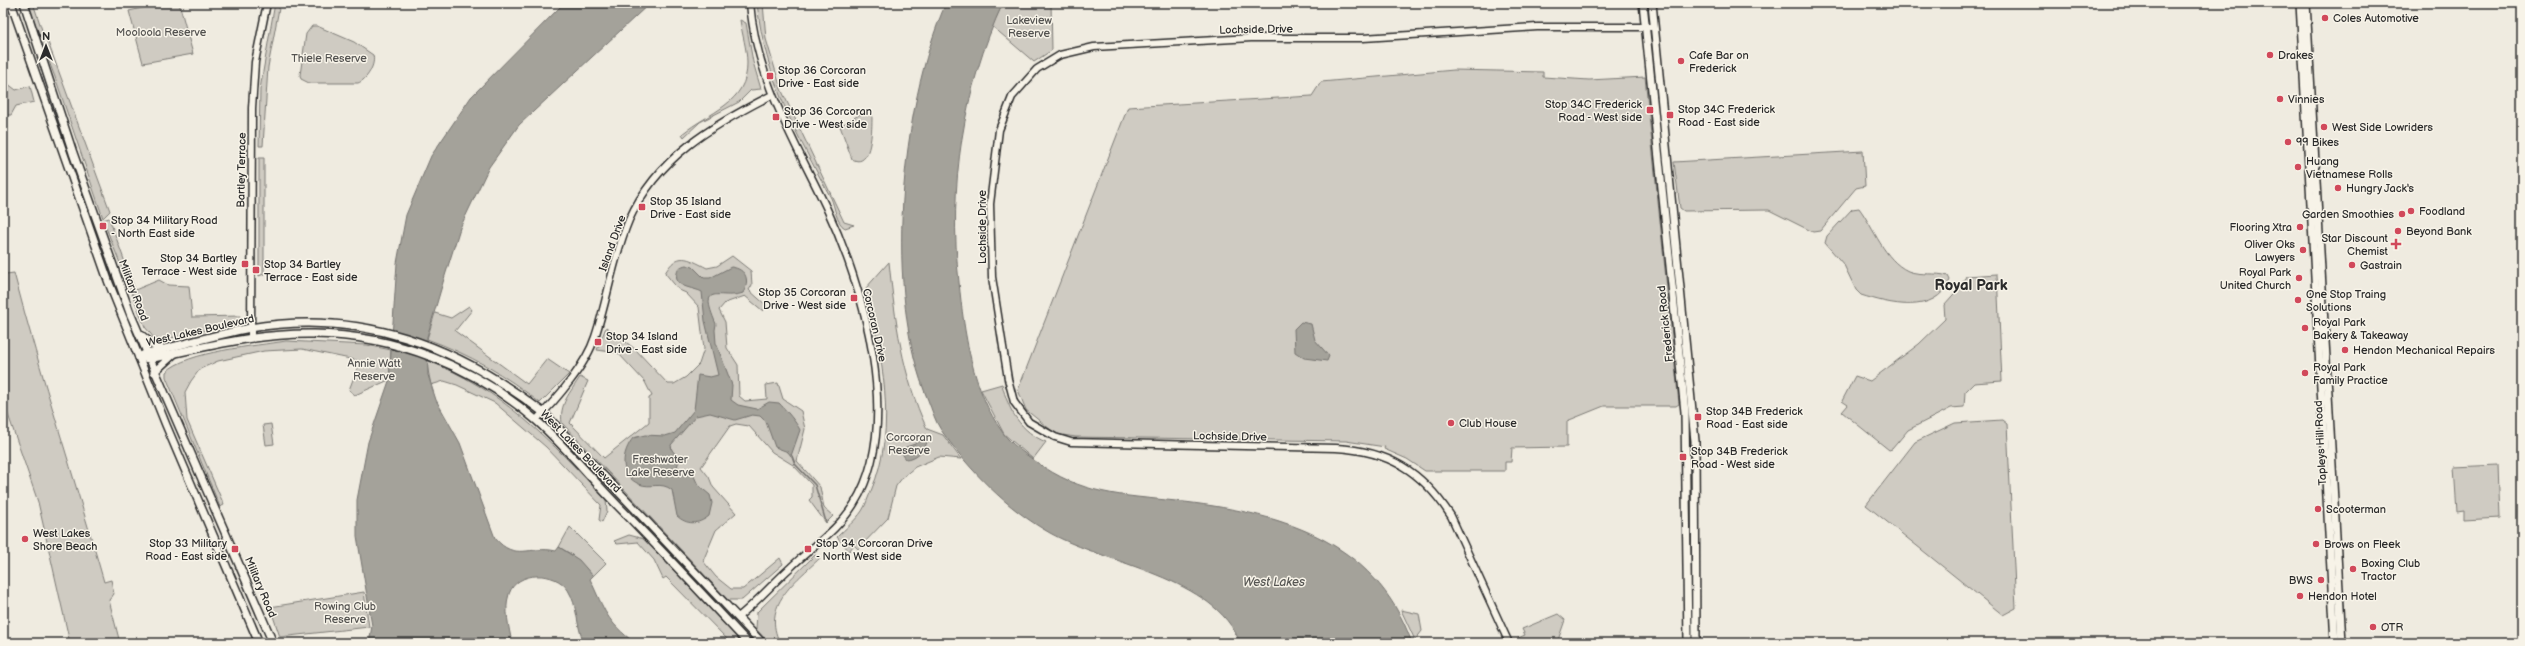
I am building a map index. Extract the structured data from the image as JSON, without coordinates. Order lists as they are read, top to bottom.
{
  "streets": {
    "main road": [
      "Military Road",
      "Frederick Road",
      "West Lakes Boulevard",
      "Tapleys Hill Road"
    ],
    "street": [
      "Lochside Drive",
      "Bartley Terrace",
      "Island Drive",
      "Corcoran Drive"
    ]
  },
  "crossings": [
    ["Lochside Drive", "Frederick Road"],
    ["Bartley Terrace", "West Lakes Boulevard"],
    ["Island Drive", "Corcoran Drive"],
    ["Island Drive", "West Lakes Boulevard"],
    ["Military Road", "West Lakes Boulevard"],
    ["Corcoran Drive", "West Lakes Boulevard"]
  ],
  "districts": ["Royal Park"],
  "water": ["West Lakes"],
  "parks": [
    "Lakeview Reserve",
    "Mooloola Reserve",
    "Thiele Reserve",
    "Annie Watt Reserve",
    "Corcoran Reserve",
    "Freshwater Lake Reserve",
    "Rowing Club Reserve"
  ],
  "places": {
    "other": [
      "Coles Automotive",
      "Drakes",
      "Cafe Bar on Frederick",
      "Vinnies",
      "West Side Lowriders",
      "99 Bikes",
      "Huang Vietnamese Rolls",
      "Hungry Jack's",
      "Foodland",
      "Garden Smoothies",
      "Flooring Xtra",
      "Beyond Bank",
      "Oliver Oks Lawyers",
      "Gastrain",
      "Royal Park United Church",
      "One Stop Traing Solutions",
      "Royal Park Bakery & Takeaway",
      "Hendon Mechanical Repairs",
      "Royal Park Family Practice",
      "Club House",
      "Scooterman",
      "West Lakes Shore Beach",
      "Brows on Fleek",
      "Boxing Club Tractor",
      "BWS",
      "Hendon Hotel",
      "OTR"
    ],
    "transit": [
      "Stop 36 Corcoran Drive - East side",
      "Stop 34C Frederick Road - West side",
      "Stop 34C Frederick Road - East side",
      "Stop 36 Corcoran Drive - West side",
      "Stop 35 Island Drive - East side",
      "Stop 34 Military Road - North East side",
      "Stop 34 Bartley Terrace - West side",
      "Stop 34 Bartley Terrace - East side",
      "Stop 35 Corcoran Drive - West side",
      "Stop 34 Island Drive - East side",
      "Stop 34B Frederick Road - East side",
      "Stop 34B Frederick Road - West side",
      "Stop 33 Military Road - East side",
      "Stop 34 Corcoran Drive - North West side"
    ],
    "health": ["Star Discount Chemist"]
  },
  "north": "top"
}
